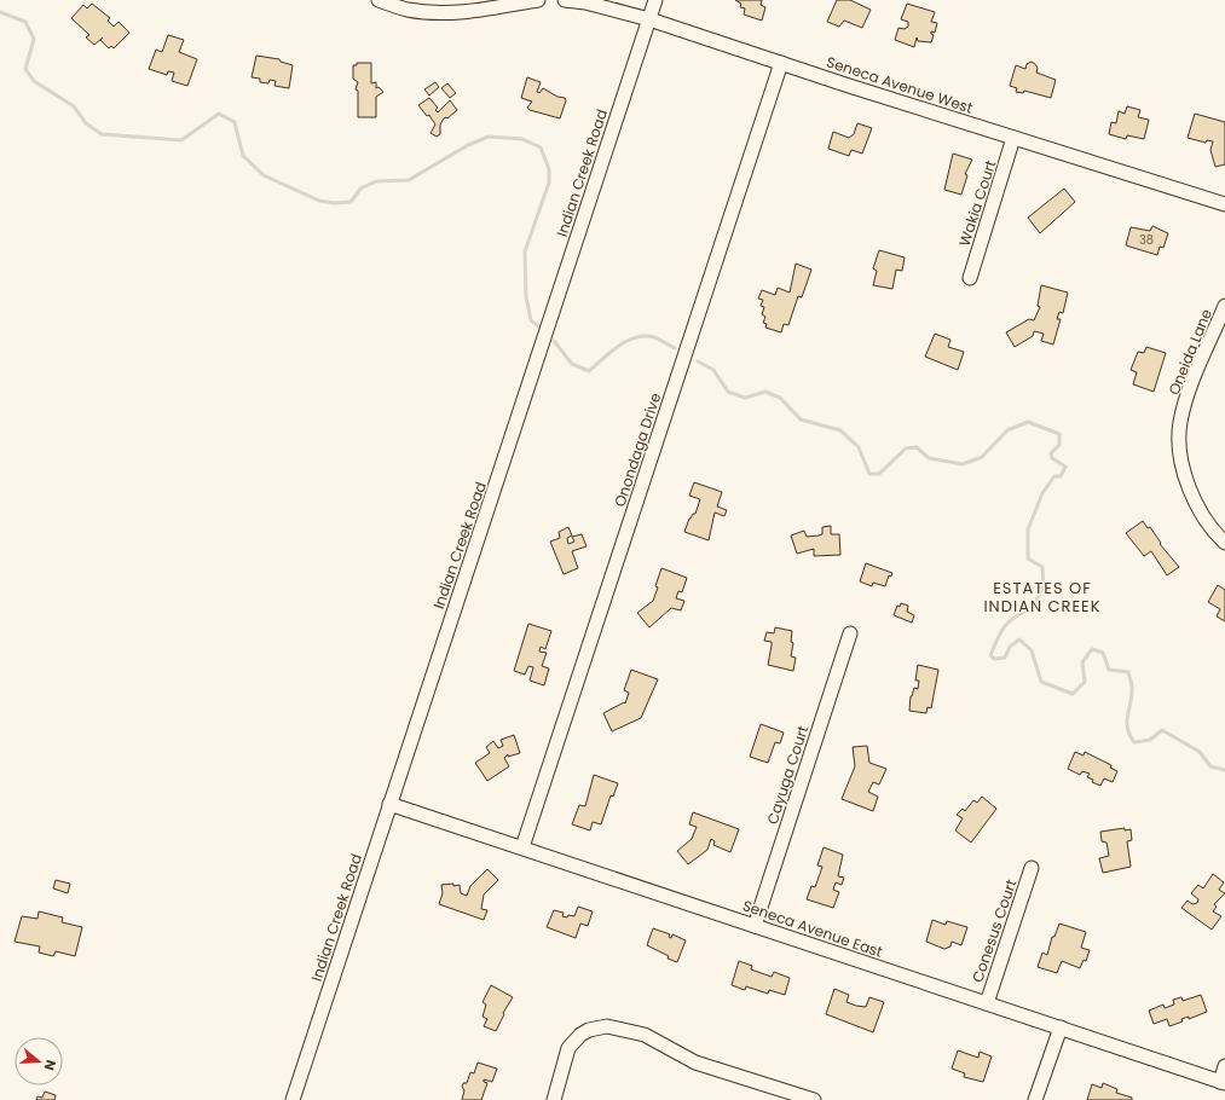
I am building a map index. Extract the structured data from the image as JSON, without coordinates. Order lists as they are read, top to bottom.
{
  "streets": {
    "street": [
      "Seneca Avenue West",
      "Indian Creek Road",
      "Wakia Court",
      "Oneida Lane",
      "Onondaga Drive",
      "Cayuga Court",
      "Seneca Avenue East",
      "Conesus Court"
    ]
  },
  "crossings": [
    ["Seneca Avenue West", "Indian Creek Road"],
    ["Seneca Avenue West", "Wakia Court"],
    ["Seneca Avenue West", "Onondaga Drive"],
    ["Indian Creek Road", "Seneca Avenue East"],
    ["Onondaga Drive", "Seneca Avenue East"],
    ["Cayuga Court", "Seneca Avenue East"],
    ["Seneca Avenue East", "Conesus Court"]
  ],
  "districts": ["ESTATES OF INDIAN CREEK"],
  "house_numbers": ["38"],
  "north": "right"
}
